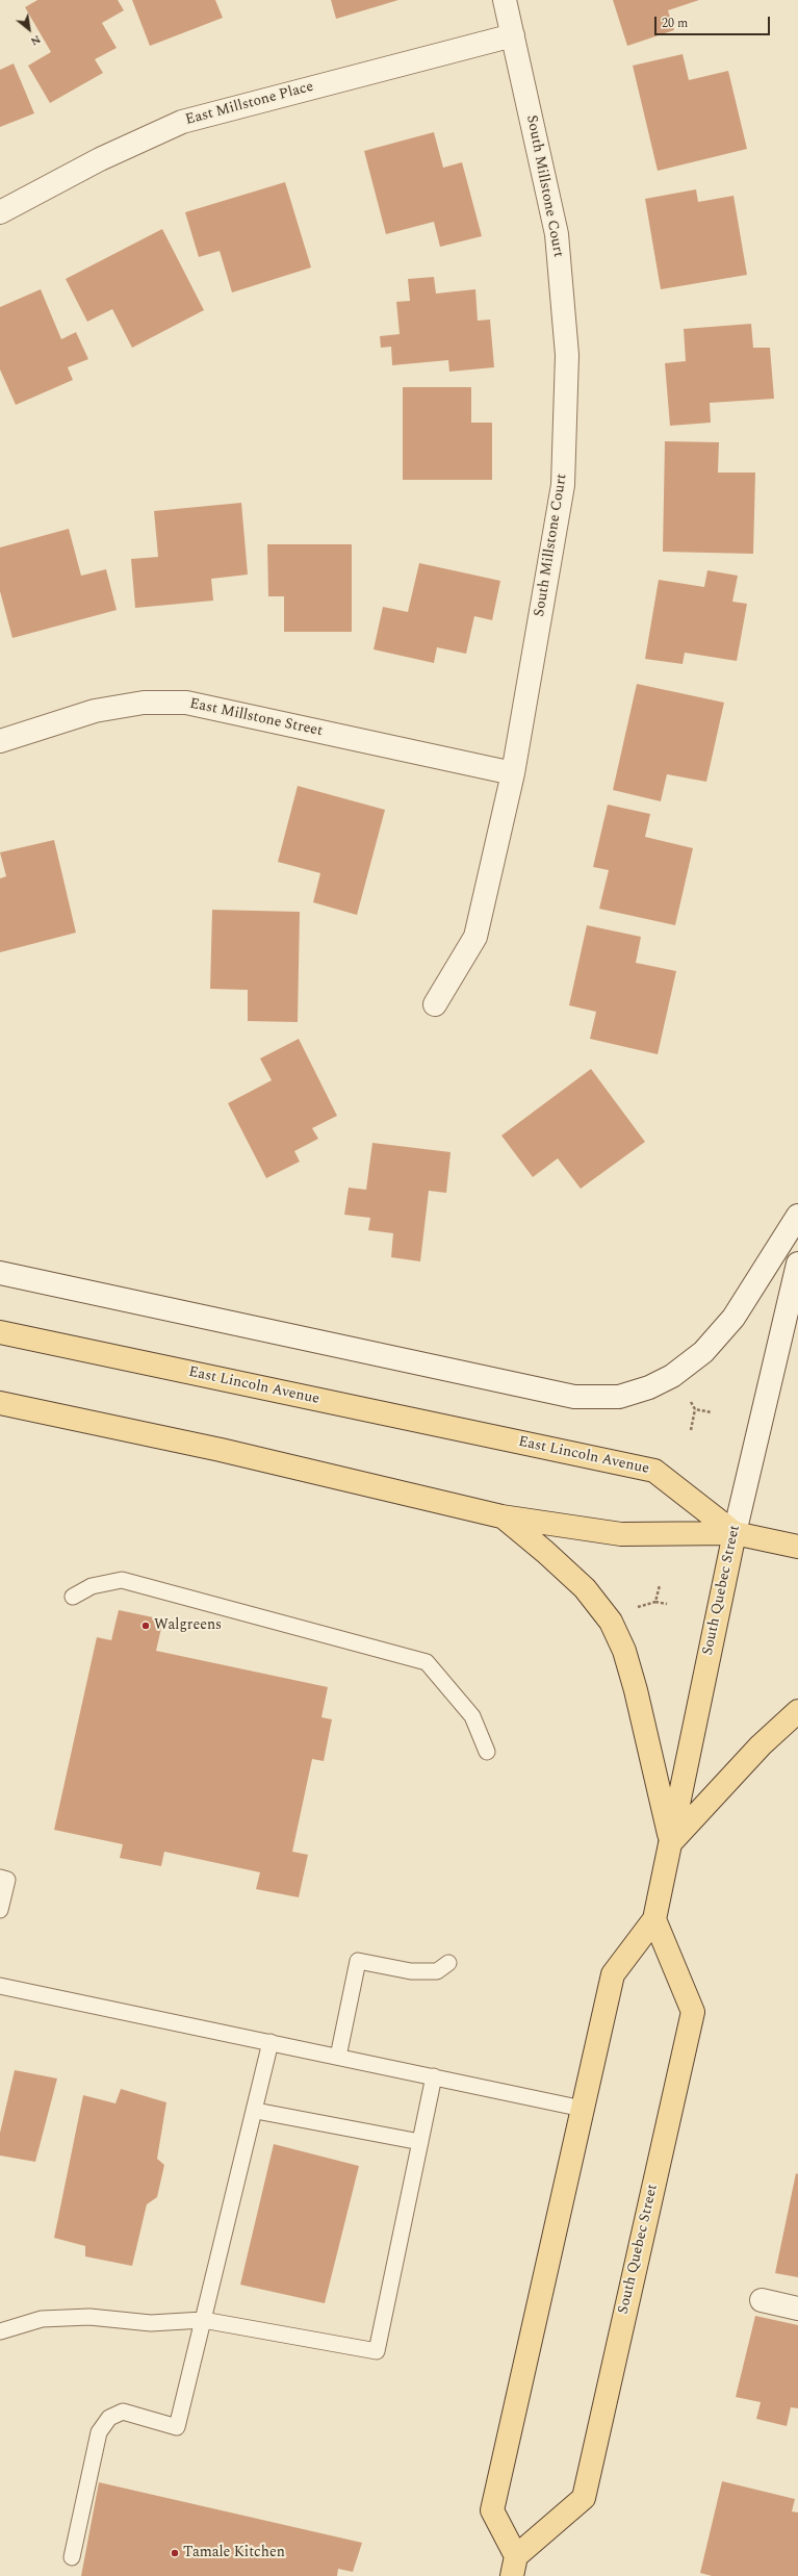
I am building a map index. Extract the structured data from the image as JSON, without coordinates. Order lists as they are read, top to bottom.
{
  "streets": {
    "main road": ["East Lincoln Avenue", "South Quebec Street"],
    "street": ["East Millstone Place", "South Millstone Court", "East Millstone Street"]
  },
  "crossings": [
    ["East Millstone Place", "South Millstone Court"],
    ["South Millstone Court", "East Millstone Street"],
    ["East Lincoln Avenue", "South Quebec Street"]
  ],
  "places": ["Walgreens", "Tamale Kitchen"],
  "scale_bar": "20 m",
  "north": "bottom right"
}
